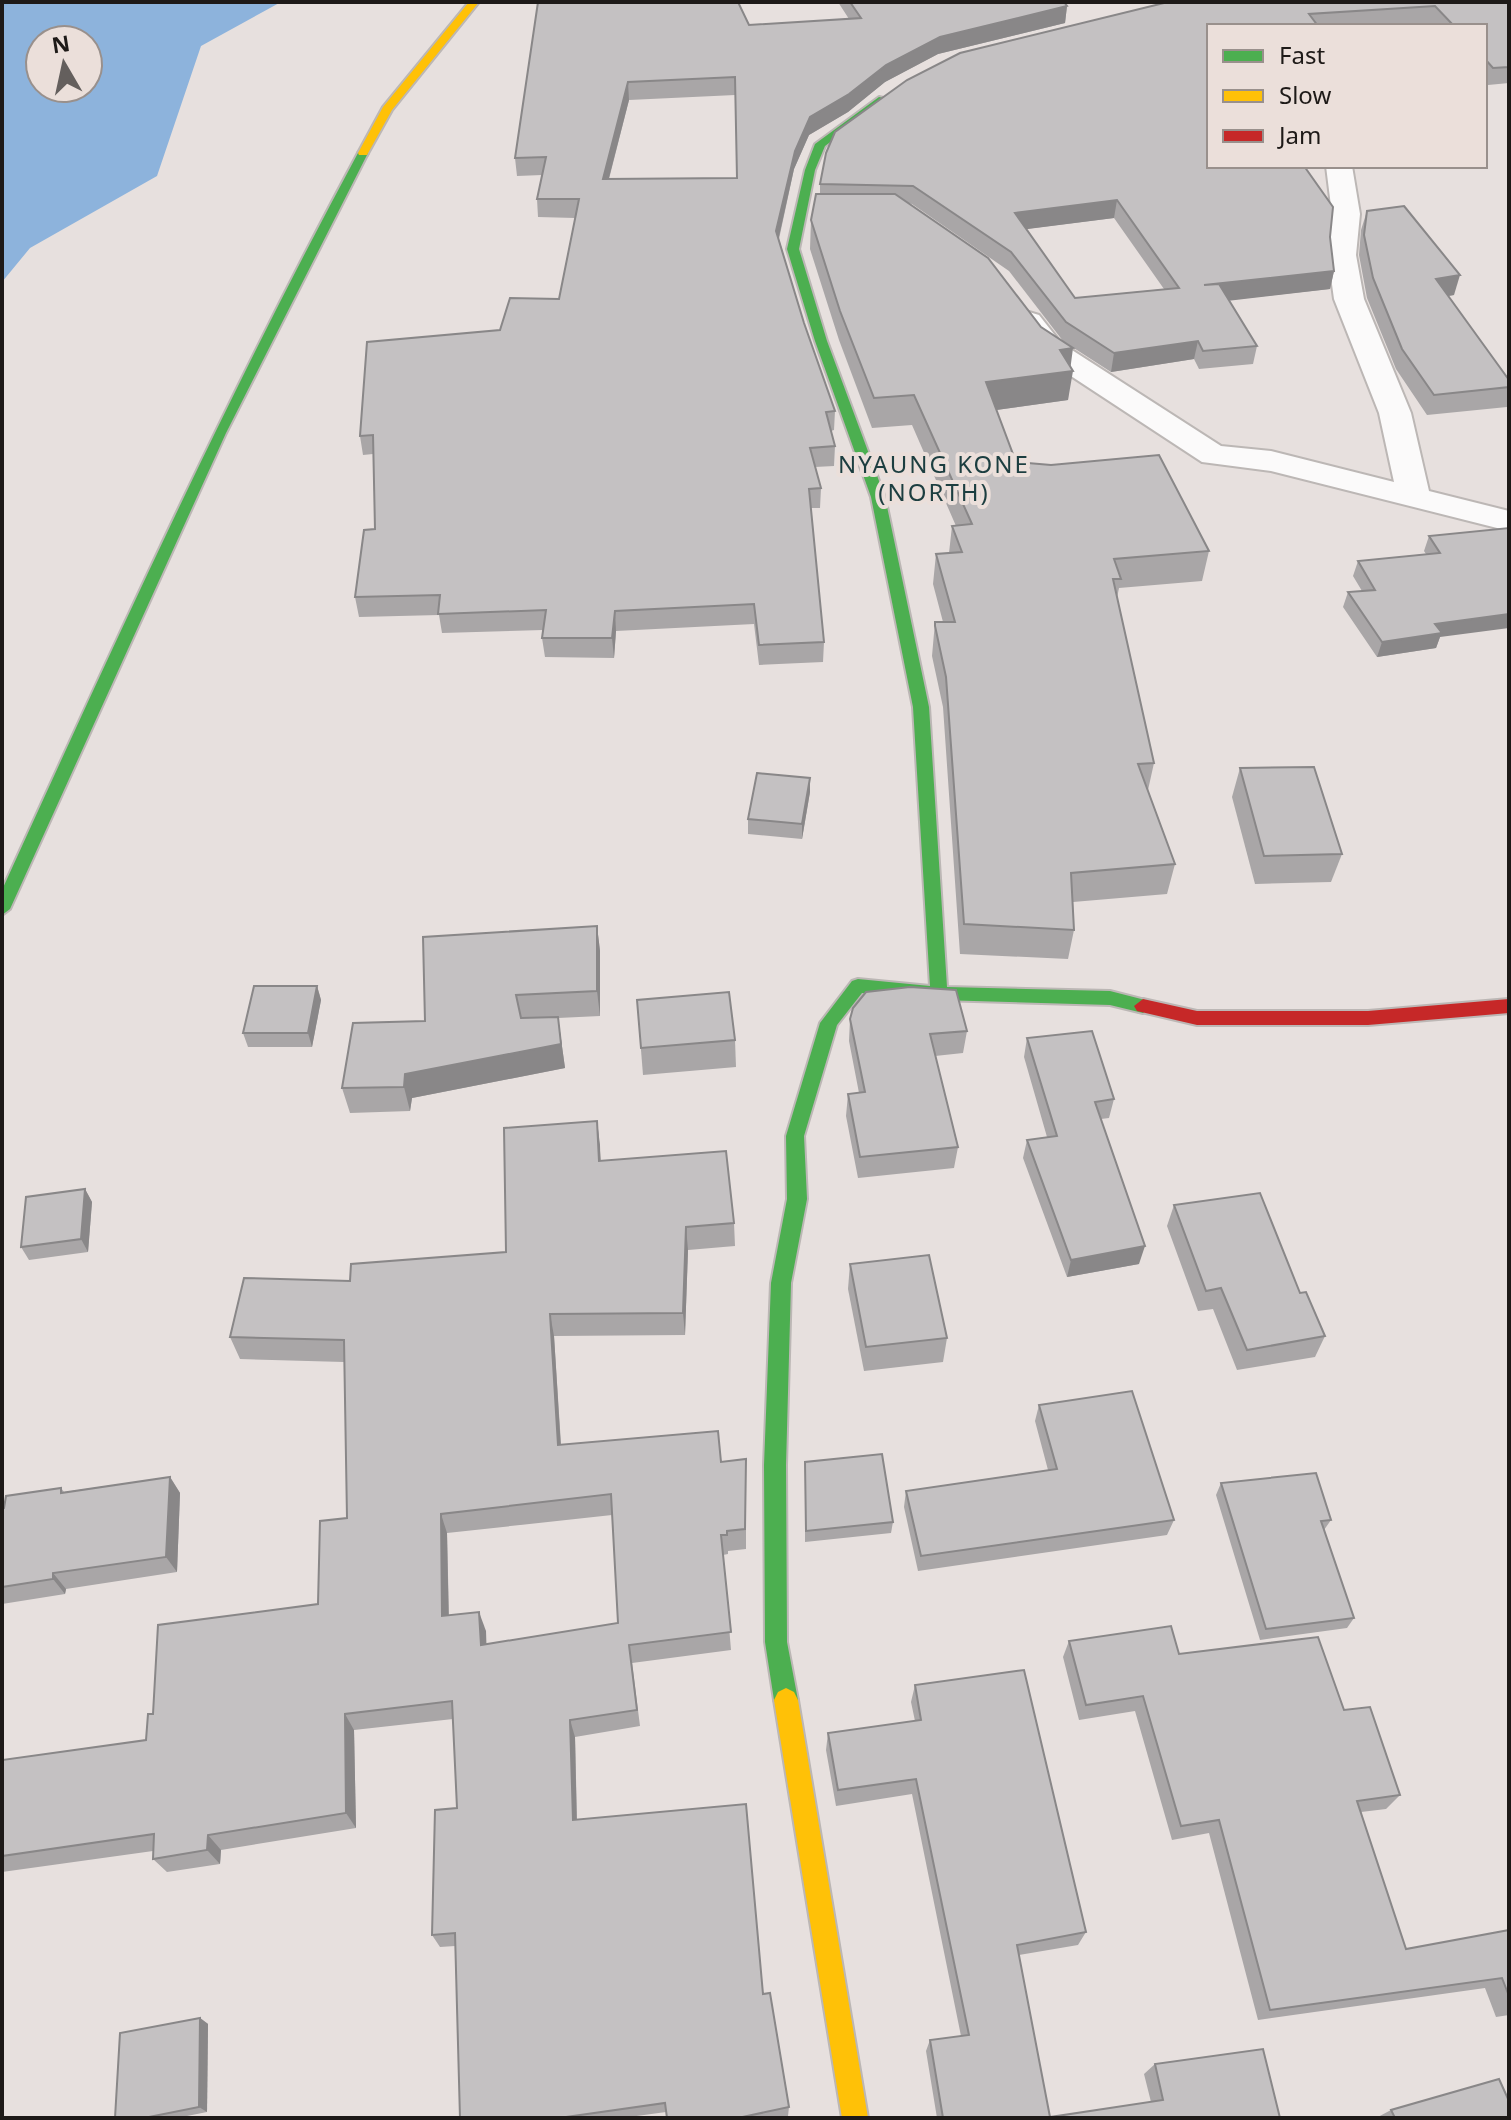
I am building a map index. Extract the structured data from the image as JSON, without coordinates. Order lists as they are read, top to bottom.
{
  "districts": ["NYAUNG KONE (NORTH)"],
  "legend": ["Fast", "Slow", "Jam"],
  "north": "top"
}
